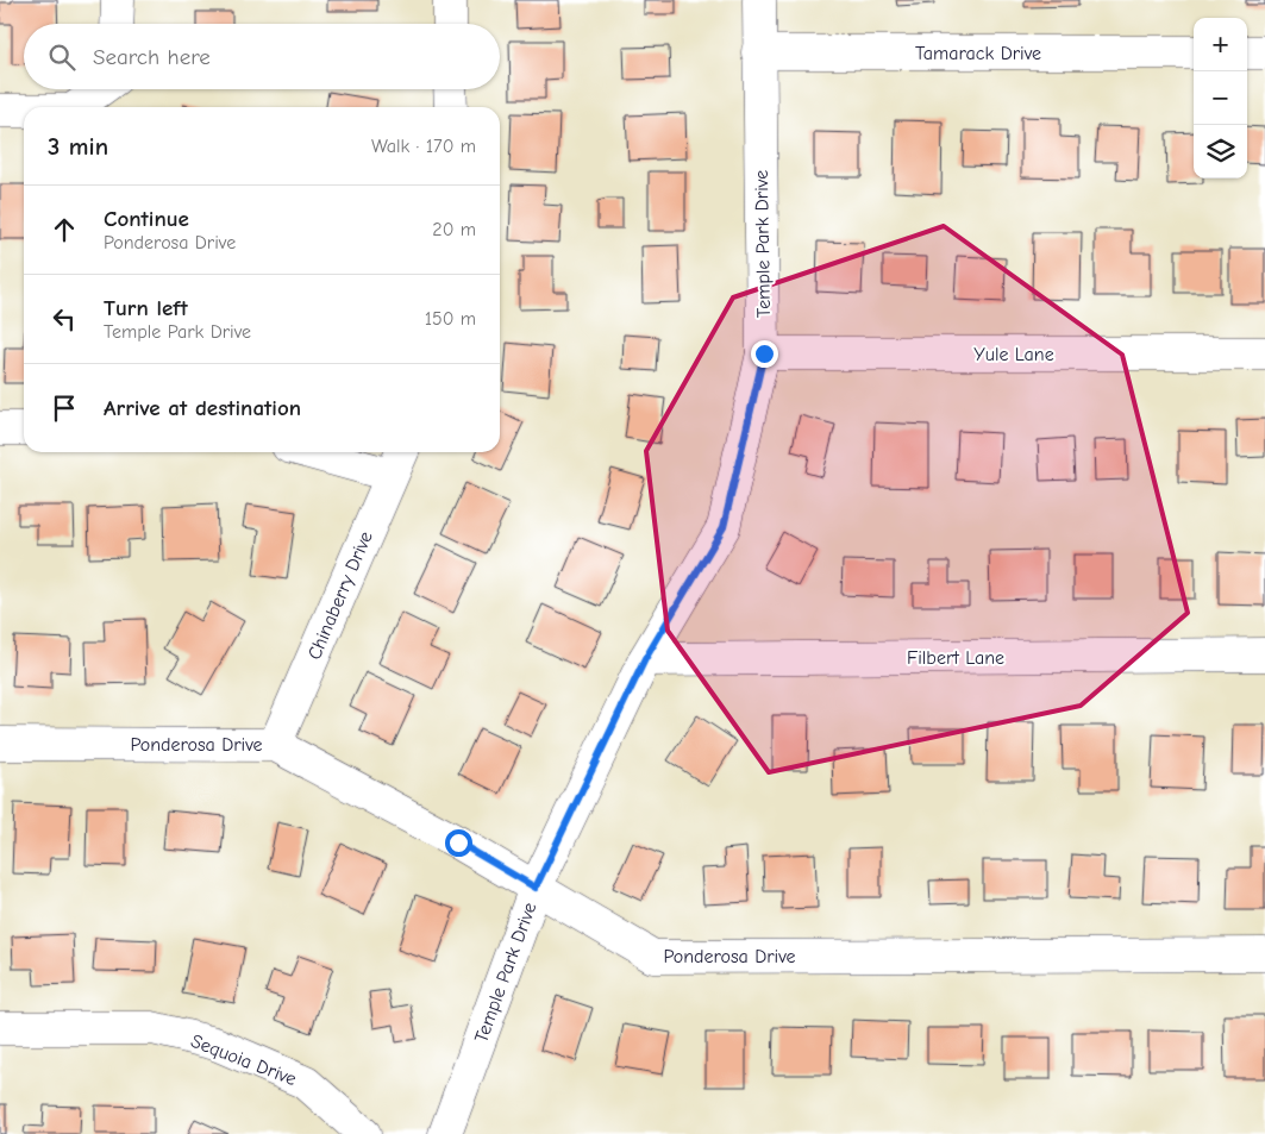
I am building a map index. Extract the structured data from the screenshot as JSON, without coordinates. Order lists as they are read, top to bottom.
{
  "streets": {
    "street": [
      "Tamarack Drive",
      "Temple Park Drive",
      "Yule Lane",
      "Chinaberry Drive",
      "Filbert Lane",
      "Ponderosa Drive",
      "Sequoia Drive"
    ]
  },
  "crossings": [
    ["Tamarack Drive", "Temple Park Drive"],
    ["Temple Park Drive", "Yule Lane"],
    ["Temple Park Drive", "Filbert Lane"],
    ["Temple Park Drive", "Ponderosa Drive"],
    ["Chinaberry Drive", "Ponderosa Drive"]
  ],
  "page": {
    "map_buttons": ["+", "−"],
    "search": "Search here",
    "heading": ["3 min", "Walk · 170 m"],
    "list": [
      ["Continue", "Ponderosa Drive", "20 m"],
      ["Turn left", "Temple Park Drive", "150 m"],
      "Arrive at destination"
    ]
  }
}
